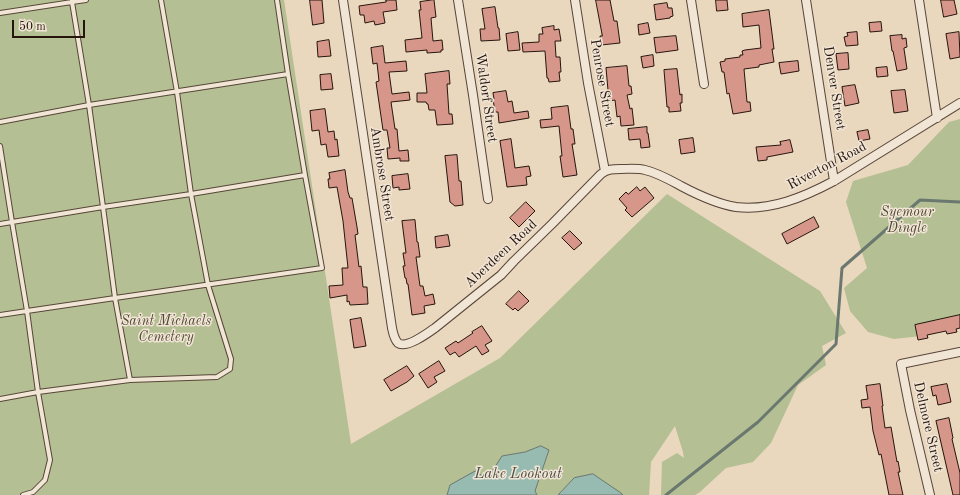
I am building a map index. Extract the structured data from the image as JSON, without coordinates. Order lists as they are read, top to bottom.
{
  "streets": {
    "street": [
      "Penrose Street",
      "Denver Street",
      "Waldorf Street",
      "Riverton Road",
      "Ambrose Street",
      "Aberdeen Road",
      "Delmore Street"
    ]
  },
  "crossings": [
    ["Penrose Street", "Riverton Road"],
    ["Penrose Street", "Aberdeen Road"],
    ["Denver Street", "Riverton Road"],
    ["Riverton Road", "Aberdeen Road"],
    ["Ambrose Street", "Aberdeen Road"]
  ],
  "water": ["Lake Lookout"],
  "parks": ["Syemour Dingle", "Saint Michaels Cemetery"],
  "scale_bar": "50 m"
}
